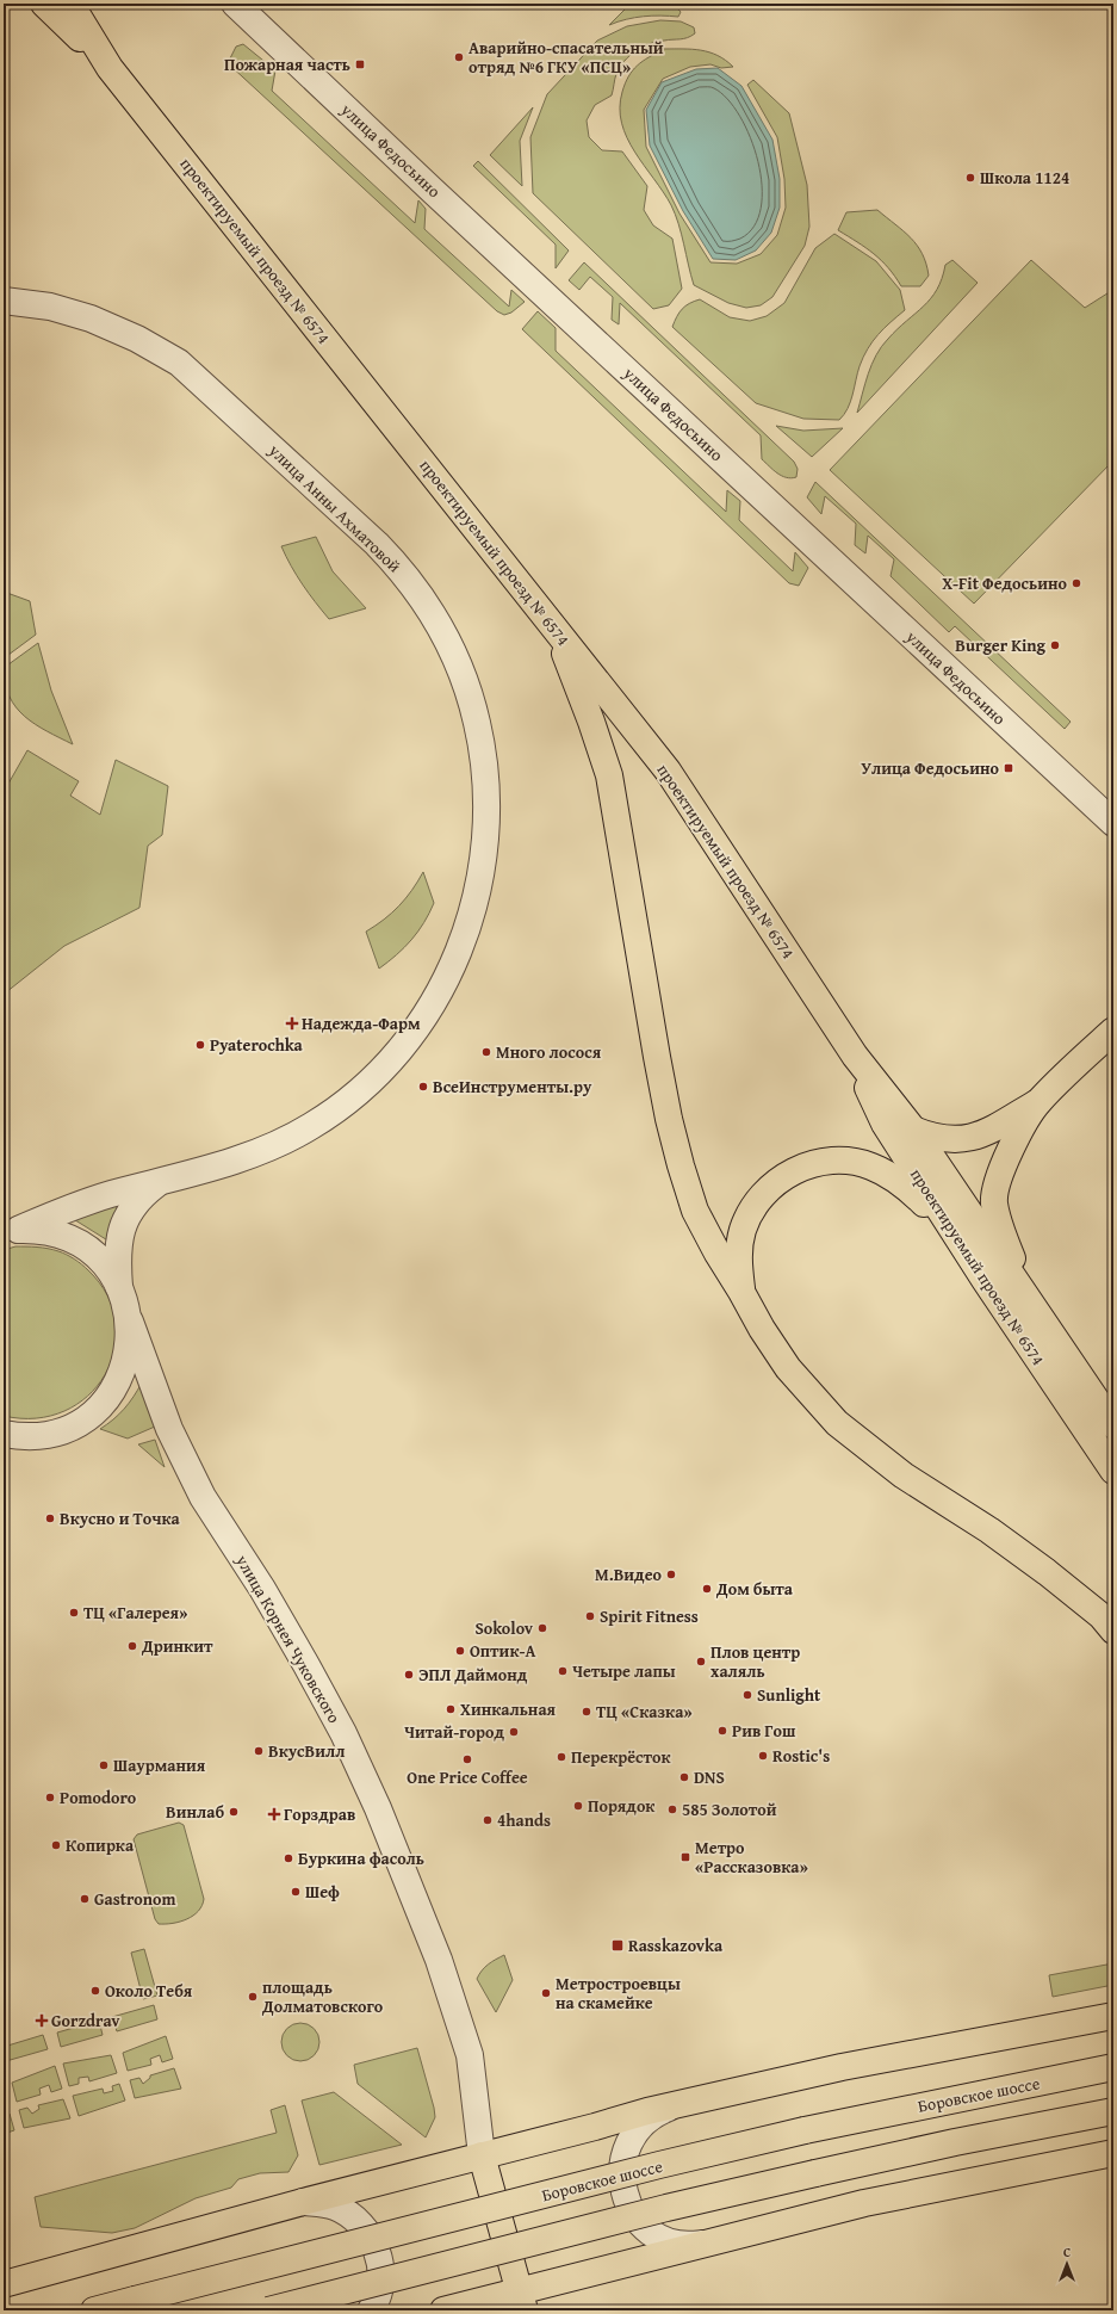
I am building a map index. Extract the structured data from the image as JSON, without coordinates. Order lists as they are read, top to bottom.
{
  "streets": {
    "main road": ["проектируемый проезд № 6574", "Боровское шоссе"],
    "street": ["улица Федосьино", "улица Анны Ахматовой", "улица Корнея Чуковского"]
  },
  "crossings": [
    ["улица Анны Ахматовой", "улица Корнея Чуковского"]
  ],
  "places": {
    "other": [
      "Аварийно-спасательный отряд №6 ГКУ «ПСЦ»",
      "Школа 1124",
      "X-Fit Федосьино",
      "Burger King",
      "Pyaterochka",
      "Много лосося",
      "ВсеИнструменты.ру",
      "Вкусно и Точка",
      "М.Видео",
      "Дом быта",
      "ТЦ «Галерея»",
      "Spirit Fitness",
      "Sokolov",
      "Дринкит",
      "Оптик-А",
      "Плов центр халяль",
      "Четыре лапы",
      "ЭПЛ Даймонд",
      "Sunlight",
      "Хинкальная",
      "ТЦ «Сказка»",
      "Рив Гош",
      "Читай-город",
      "ВкусВилл",
      "Rostic's",
      "Перекрёсток",
      "One Price Coffee",
      "Шаурмания",
      "DNS",
      "Pomodoro",
      "Порядок",
      "585 Золотой",
      "Винлаб",
      "4hands",
      "Копирка",
      "Буркина фасоль",
      "Шеф",
      "Gastronom",
      "Около Тебя",
      "Метростроевцы на скамейке",
      "площадь Долматовского"
    ],
    "transit": [
      "Пожарная часть",
      "Улица Федосьино",
      "Метро «Рассказовка»",
      "Rasskazovka"
    ],
    "health": ["Надежда-Фарм", "Горздрав", "Gorzdrav"]
  },
  "north": "top"
}
